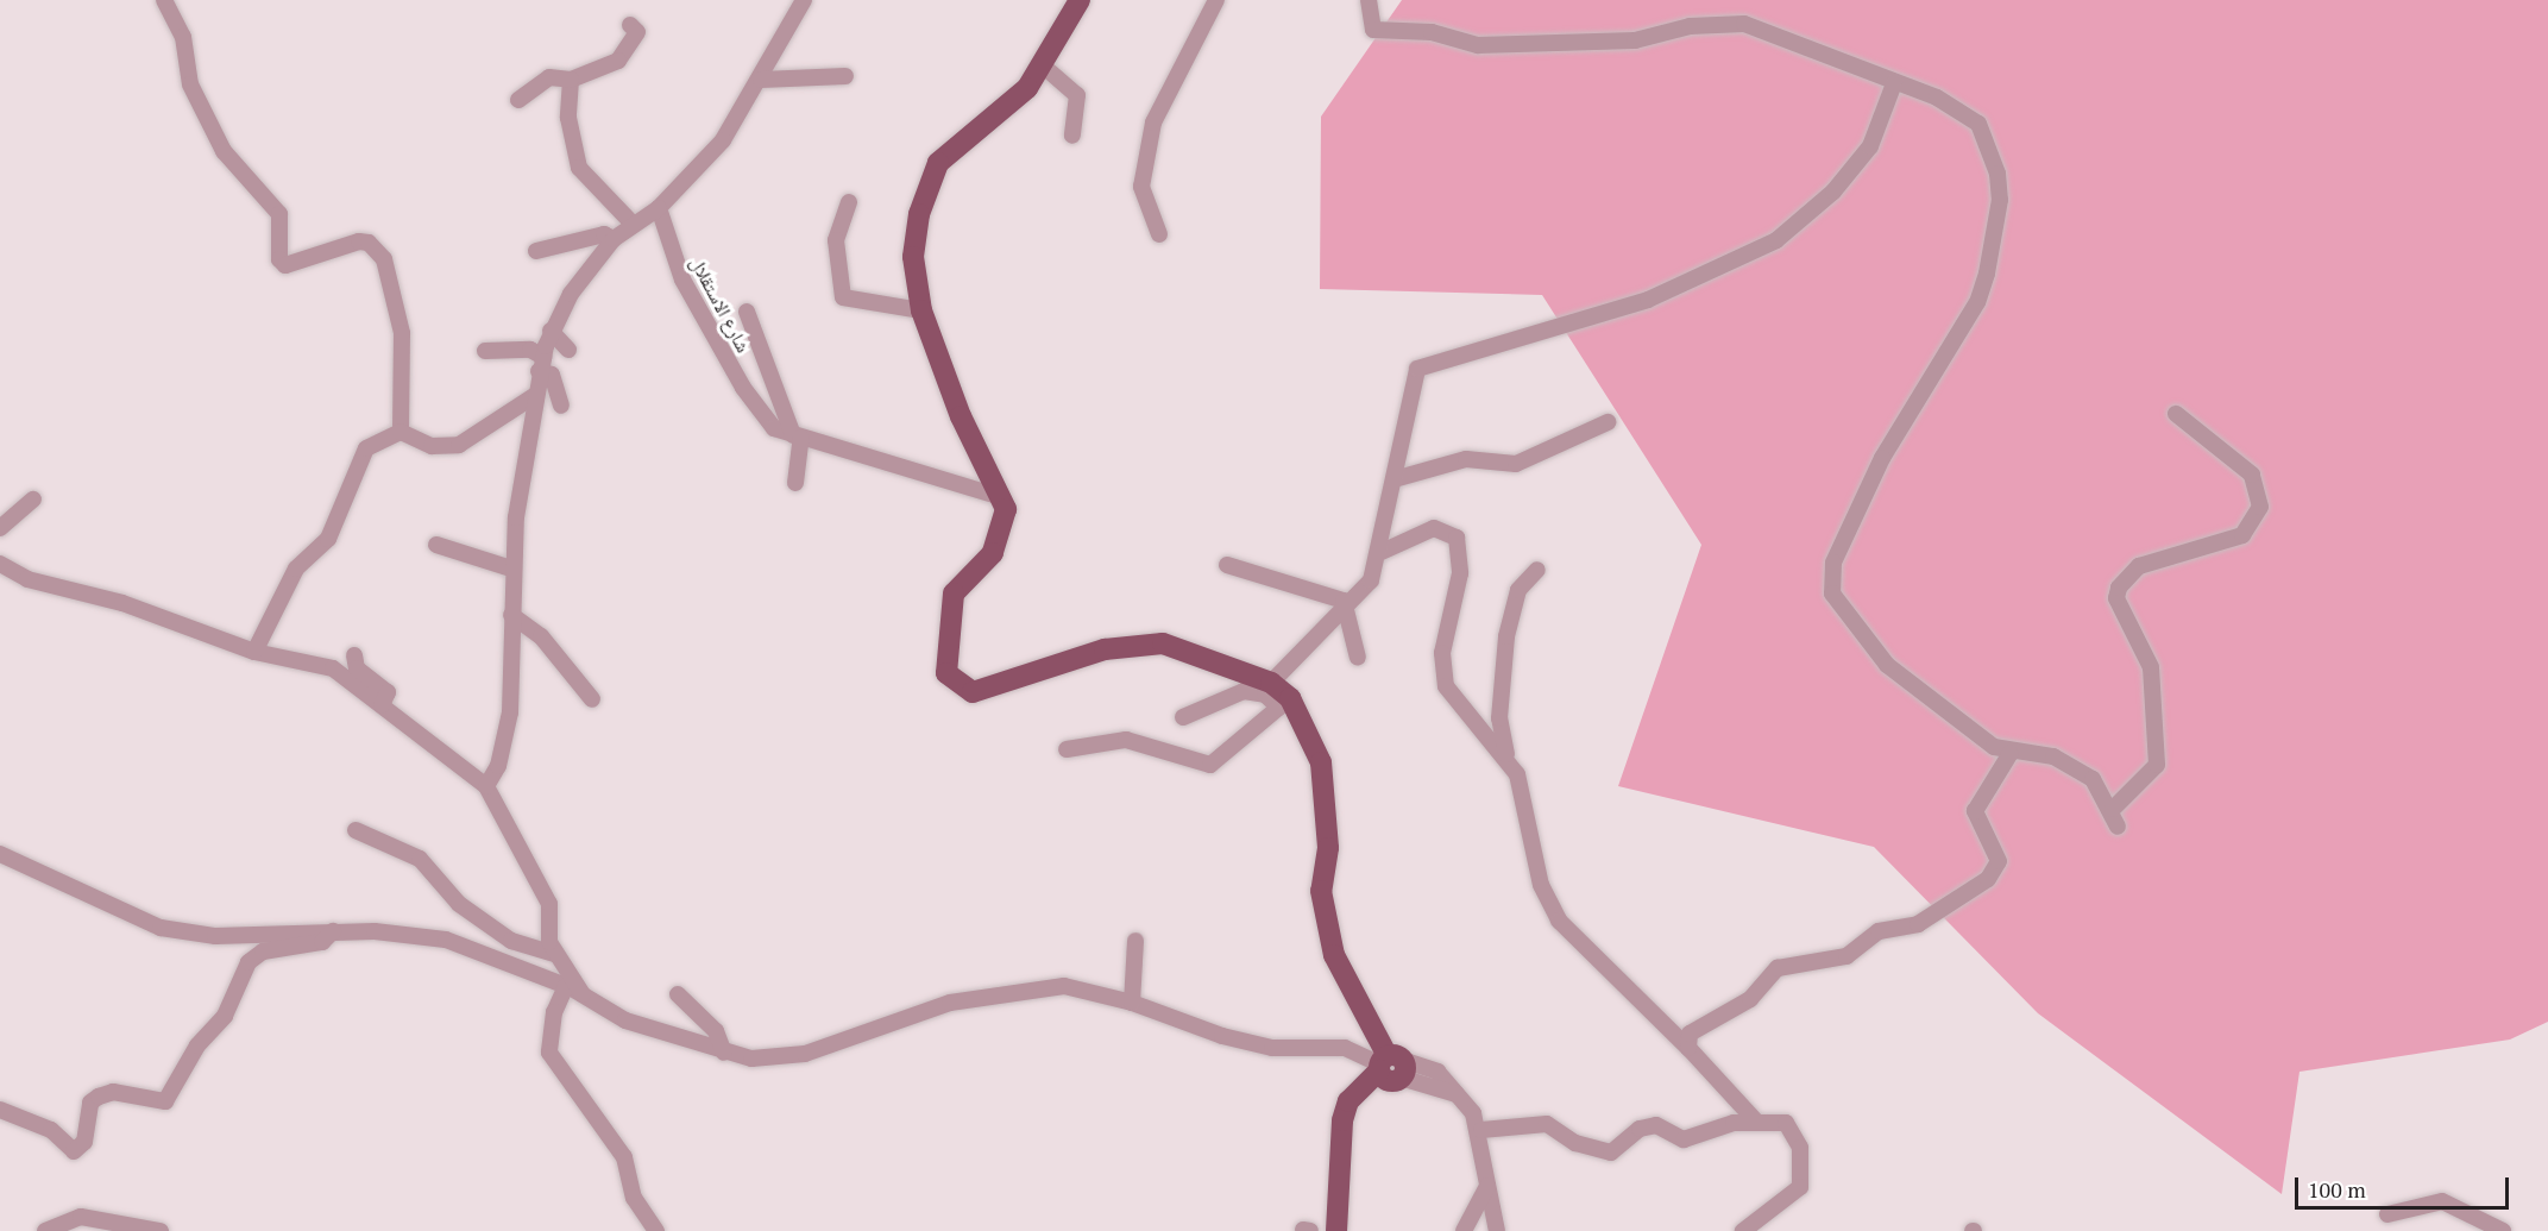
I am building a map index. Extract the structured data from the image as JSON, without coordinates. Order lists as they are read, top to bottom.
{
  "streets": {
    "street": ["شارع الاستقلال"]
  },
  "scale_bar": "100 m"
}
